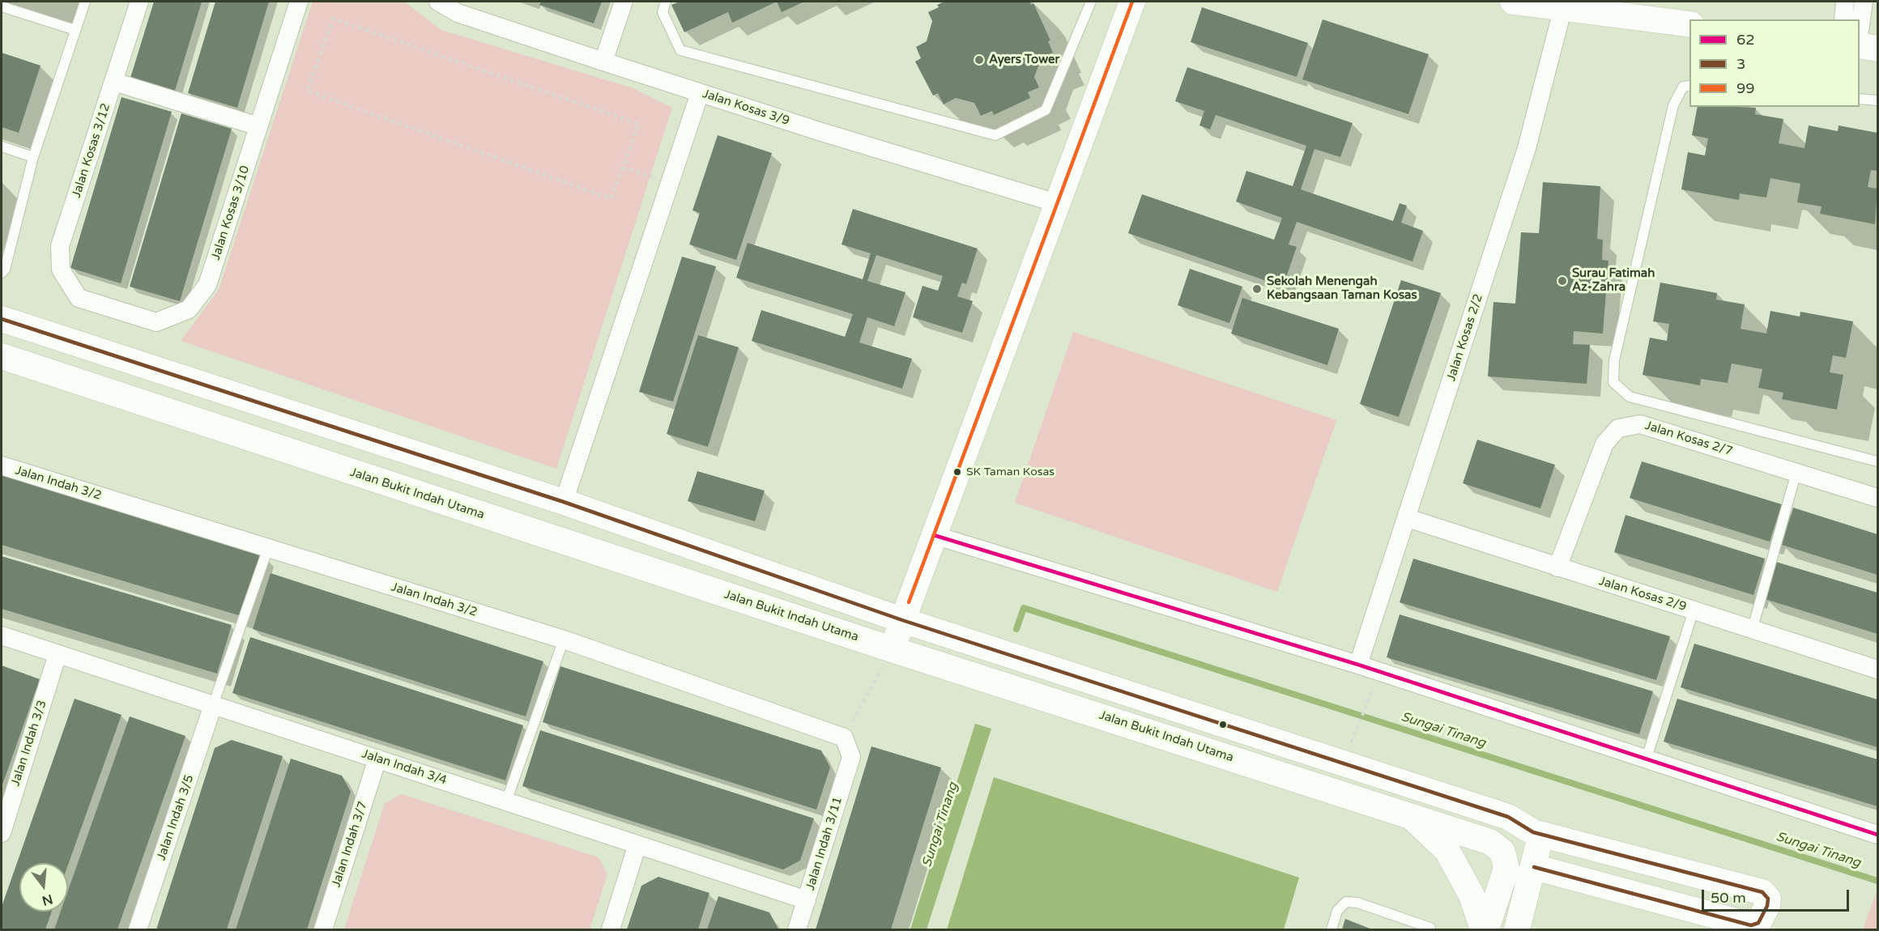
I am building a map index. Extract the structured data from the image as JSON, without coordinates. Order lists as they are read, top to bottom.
{
  "streets": {
    "street": [
      "Jalan Kosas 3/9",
      "Jalan Kosas 3/12",
      "Jalan Kosas 3/10",
      "Jalan Kosas 2/2",
      "Jalan Kosas 2/7",
      "Jalan Indah 3/2",
      "Jalan Bukit Indah Utama",
      "Jalan Kosas 2/9",
      "Jalan Indah 3/3",
      "Jalan Indah 3/4",
      "Jalan Indah 3/5",
      "Jalan Indah 3/11",
      "Jalan Indah 3/7"
    ]
  },
  "crossings": [
    ["Jalan Kosas 3/12", "Jalan Kosas 3/10"],
    ["Jalan Kosas 2/2", "Jalan Kosas 2/9"],
    ["Jalan Kosas 2/7", "Jalan Kosas 2/9"],
    ["Jalan Indah 3/2", "Jalan Indah 3/11"],
    ["Jalan Indah 3/3", "Jalan Indah 3/4"],
    ["Jalan Indah 3/4", "Jalan Indah 3/5"],
    ["Jalan Indah 3/4", "Jalan Indah 3/11"],
    ["Jalan Indah 3/4", "Jalan Indah 3/7"]
  ],
  "water": ["Sungai Tinang"],
  "places": [
    "Ayers Tower",
    "Surau Fatimah Az-Zahra",
    "Sekolah Menengah Kebangsaan Taman Kosas",
    "SK Taman Kosas"
  ],
  "lines": ["transit line 99", "transit line 3", "transit line 62"],
  "legend": ["62", "3", "99"],
  "scale_bar": "50 m",
  "north": "bottom"
}
